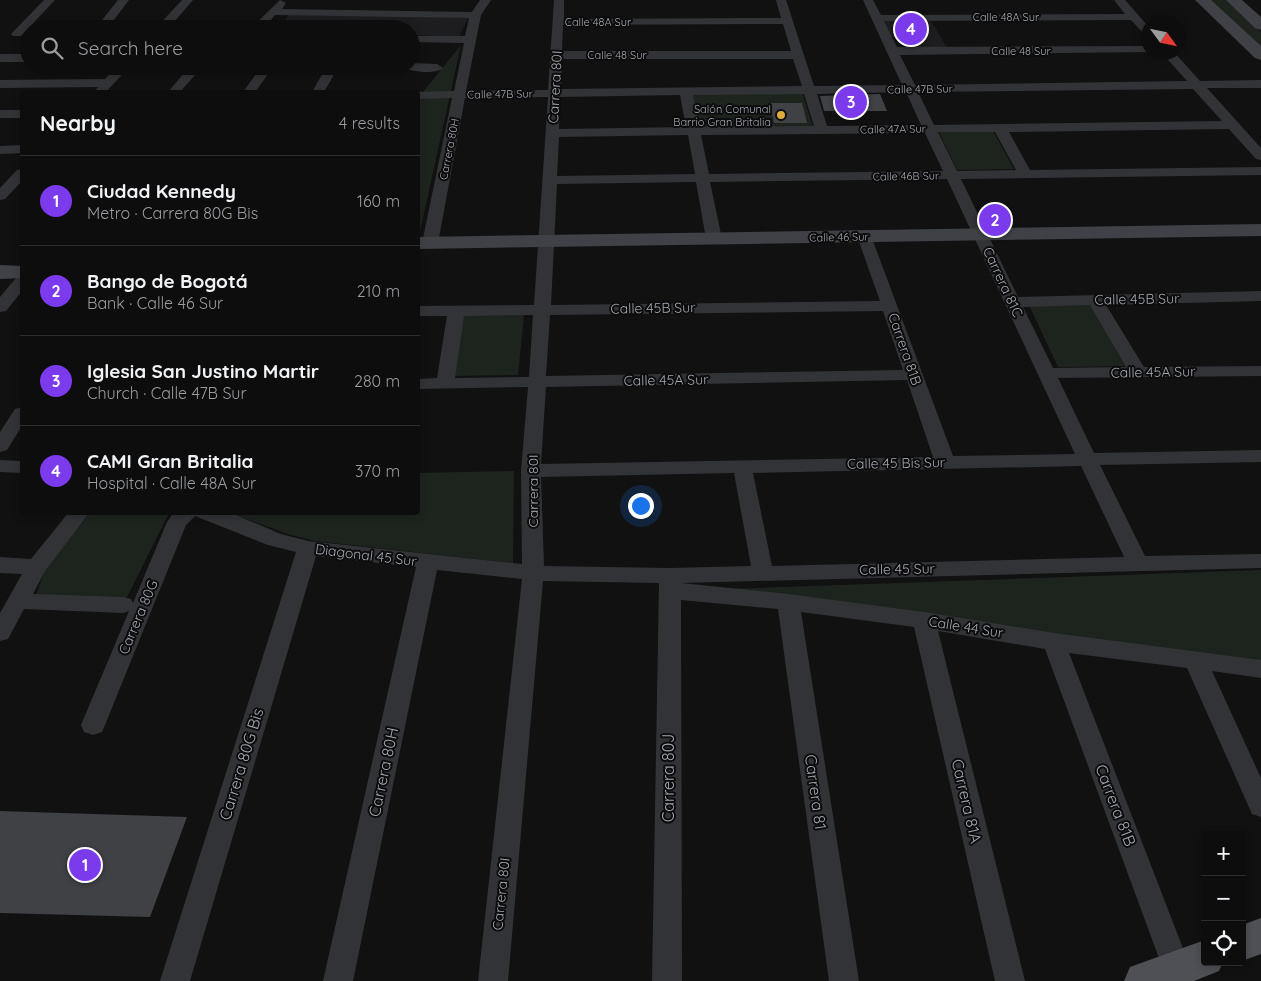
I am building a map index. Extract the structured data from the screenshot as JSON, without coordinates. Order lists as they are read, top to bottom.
{
  "streets": {
    "street": [
      "Calle 48A Sur",
      "Calle 48 Sur",
      "Carrera 80I",
      "Calle 47B Sur",
      "Calle 47A Sur",
      "Carrera 80H",
      "Calle 46B Sur",
      "Calle 46 Sur",
      "Carrera 81C",
      "Calle 45B Sur",
      "Carrera 81B",
      "Calle 45A Sur",
      "Calle 45 Bis Sur",
      "Diagonal 45 Sur",
      "Calle 45 Sur",
      "Carrera 80G",
      "Calle 44 Sur",
      "Carrera 80G Bis",
      "Carrera 80J",
      "Carrera 81",
      "Carrera 81A"
    ]
  },
  "crossings": [
    ["Calle 48A Sur", "Carrera 80I"],
    ["Calle 48A Sur", "Carrera 81C"],
    ["Calle 48 Sur", "Carrera 80I"],
    ["Calle 48 Sur", "Carrera 81C"],
    ["Carrera 80I", "Calle 47B Sur"],
    ["Carrera 80I", "Calle 47A Sur"],
    ["Carrera 80I", "Calle 46B Sur"],
    ["Carrera 80I", "Calle 46 Sur"],
    ["Carrera 80I", "Calle 45B Sur"],
    ["Carrera 80I", "Calle 45A Sur"],
    ["Carrera 80I", "Calle 45 Bis Sur"],
    ["Carrera 80I", "Diagonal 45 Sur"],
    ["Carrera 80I", "Calle 45 Sur"],
    ["Calle 47B Sur", "Carrera 80H"],
    ["Calle 47B Sur", "Carrera 81C"],
    ["Calle 47A Sur", "Carrera 81C"],
    ["Carrera 80H", "Calle 46 Sur"],
    ["Carrera 80H", "Diagonal 45 Sur"],
    ["Calle 46B Sur", "Carrera 81C"],
    ["Calle 46 Sur", "Carrera 81C"],
    ["Calle 46 Sur", "Carrera 81B"],
    ["Carrera 81C", "Calle 45B Sur"],
    ["Carrera 81C", "Calle 45A Sur"],
    ["Carrera 81C", "Calle 45 Bis Sur"],
    ["Carrera 81C", "Calle 45 Sur"],
    ["Calle 45B Sur", "Carrera 81B"],
    ["Carrera 81B", "Calle 45A Sur"],
    ["Carrera 81B", "Calle 45 Bis Sur"],
    ["Carrera 81B", "Calle 44 Sur"],
    ["Diagonal 45 Sur", "Calle 45 Sur"],
    ["Diagonal 45 Sur", "Carrera 80G Bis"],
    ["Calle 45 Sur", "Calle 44 Sur"],
    ["Calle 45 Sur", "Carrera 80J"],
    ["Calle 44 Sur", "Carrera 80J"],
    ["Calle 44 Sur", "Carrera 81"],
    ["Calle 44 Sur", "Carrera 81A"]
  ],
  "places": ["Salón Comunal Barrio Gran Britalia"],
  "north": "bottom right",
  "page": {
    "pins": [
      "4",
      "3",
      "2",
      "1"
    ],
    "search": "Search here",
    "heading": ["Nearby", "4 results"],
    "list": [
      {
        "mark": "1",
        "name": "Ciudad Kennedy",
        "note": "Metro · Carrera 80G Bis",
        "value": "160 m"
      },
      {
        "mark": "2",
        "name": "Bango de Bogotá",
        "note": "Bank · Calle 46 Sur",
        "value": "210 m"
      },
      {
        "mark": "3",
        "name": "Iglesia San Justino Martir",
        "note": "Church · Calle 47B Sur",
        "value": "280 m"
      },
      {
        "mark": "4",
        "name": "CAMI Gran Britalia",
        "note": "Hospital · Calle 48A Sur",
        "value": "370 m"
      }
    ],
    "map_buttons": ["+", "−"]
  }
}
